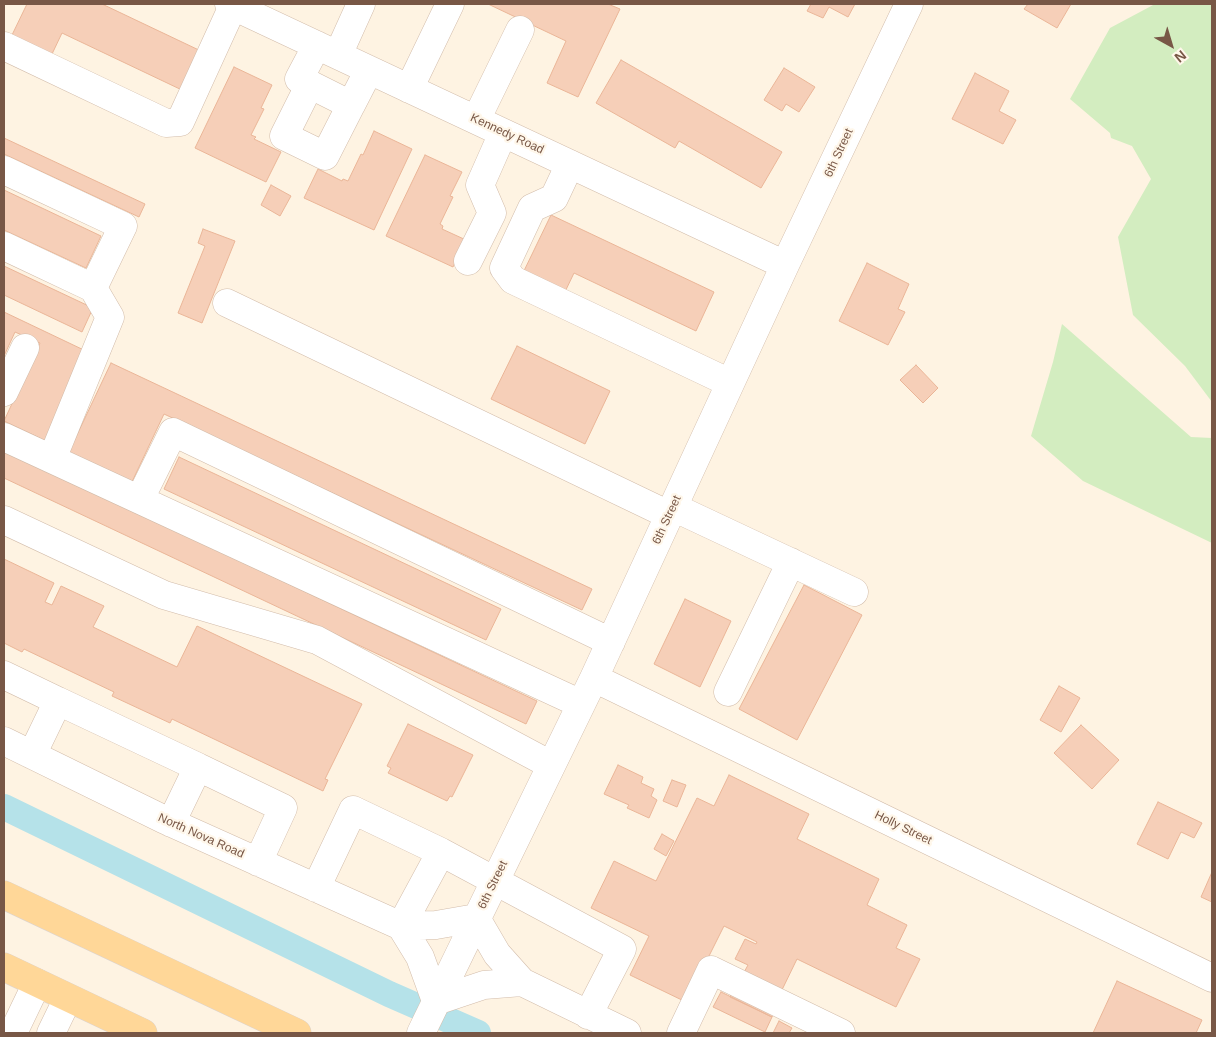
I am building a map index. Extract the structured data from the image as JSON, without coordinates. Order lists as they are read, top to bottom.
{
  "streets": {
    "street": [
      "Kennedy Road",
      "6th Street",
      "Holly Street",
      "North Nova Road"
    ]
  },
  "crossings": [
    ["Kennedy Road", "6th Street"],
    ["6th Street", "Holly Street"]
  ],
  "north": "bottom right"
}
